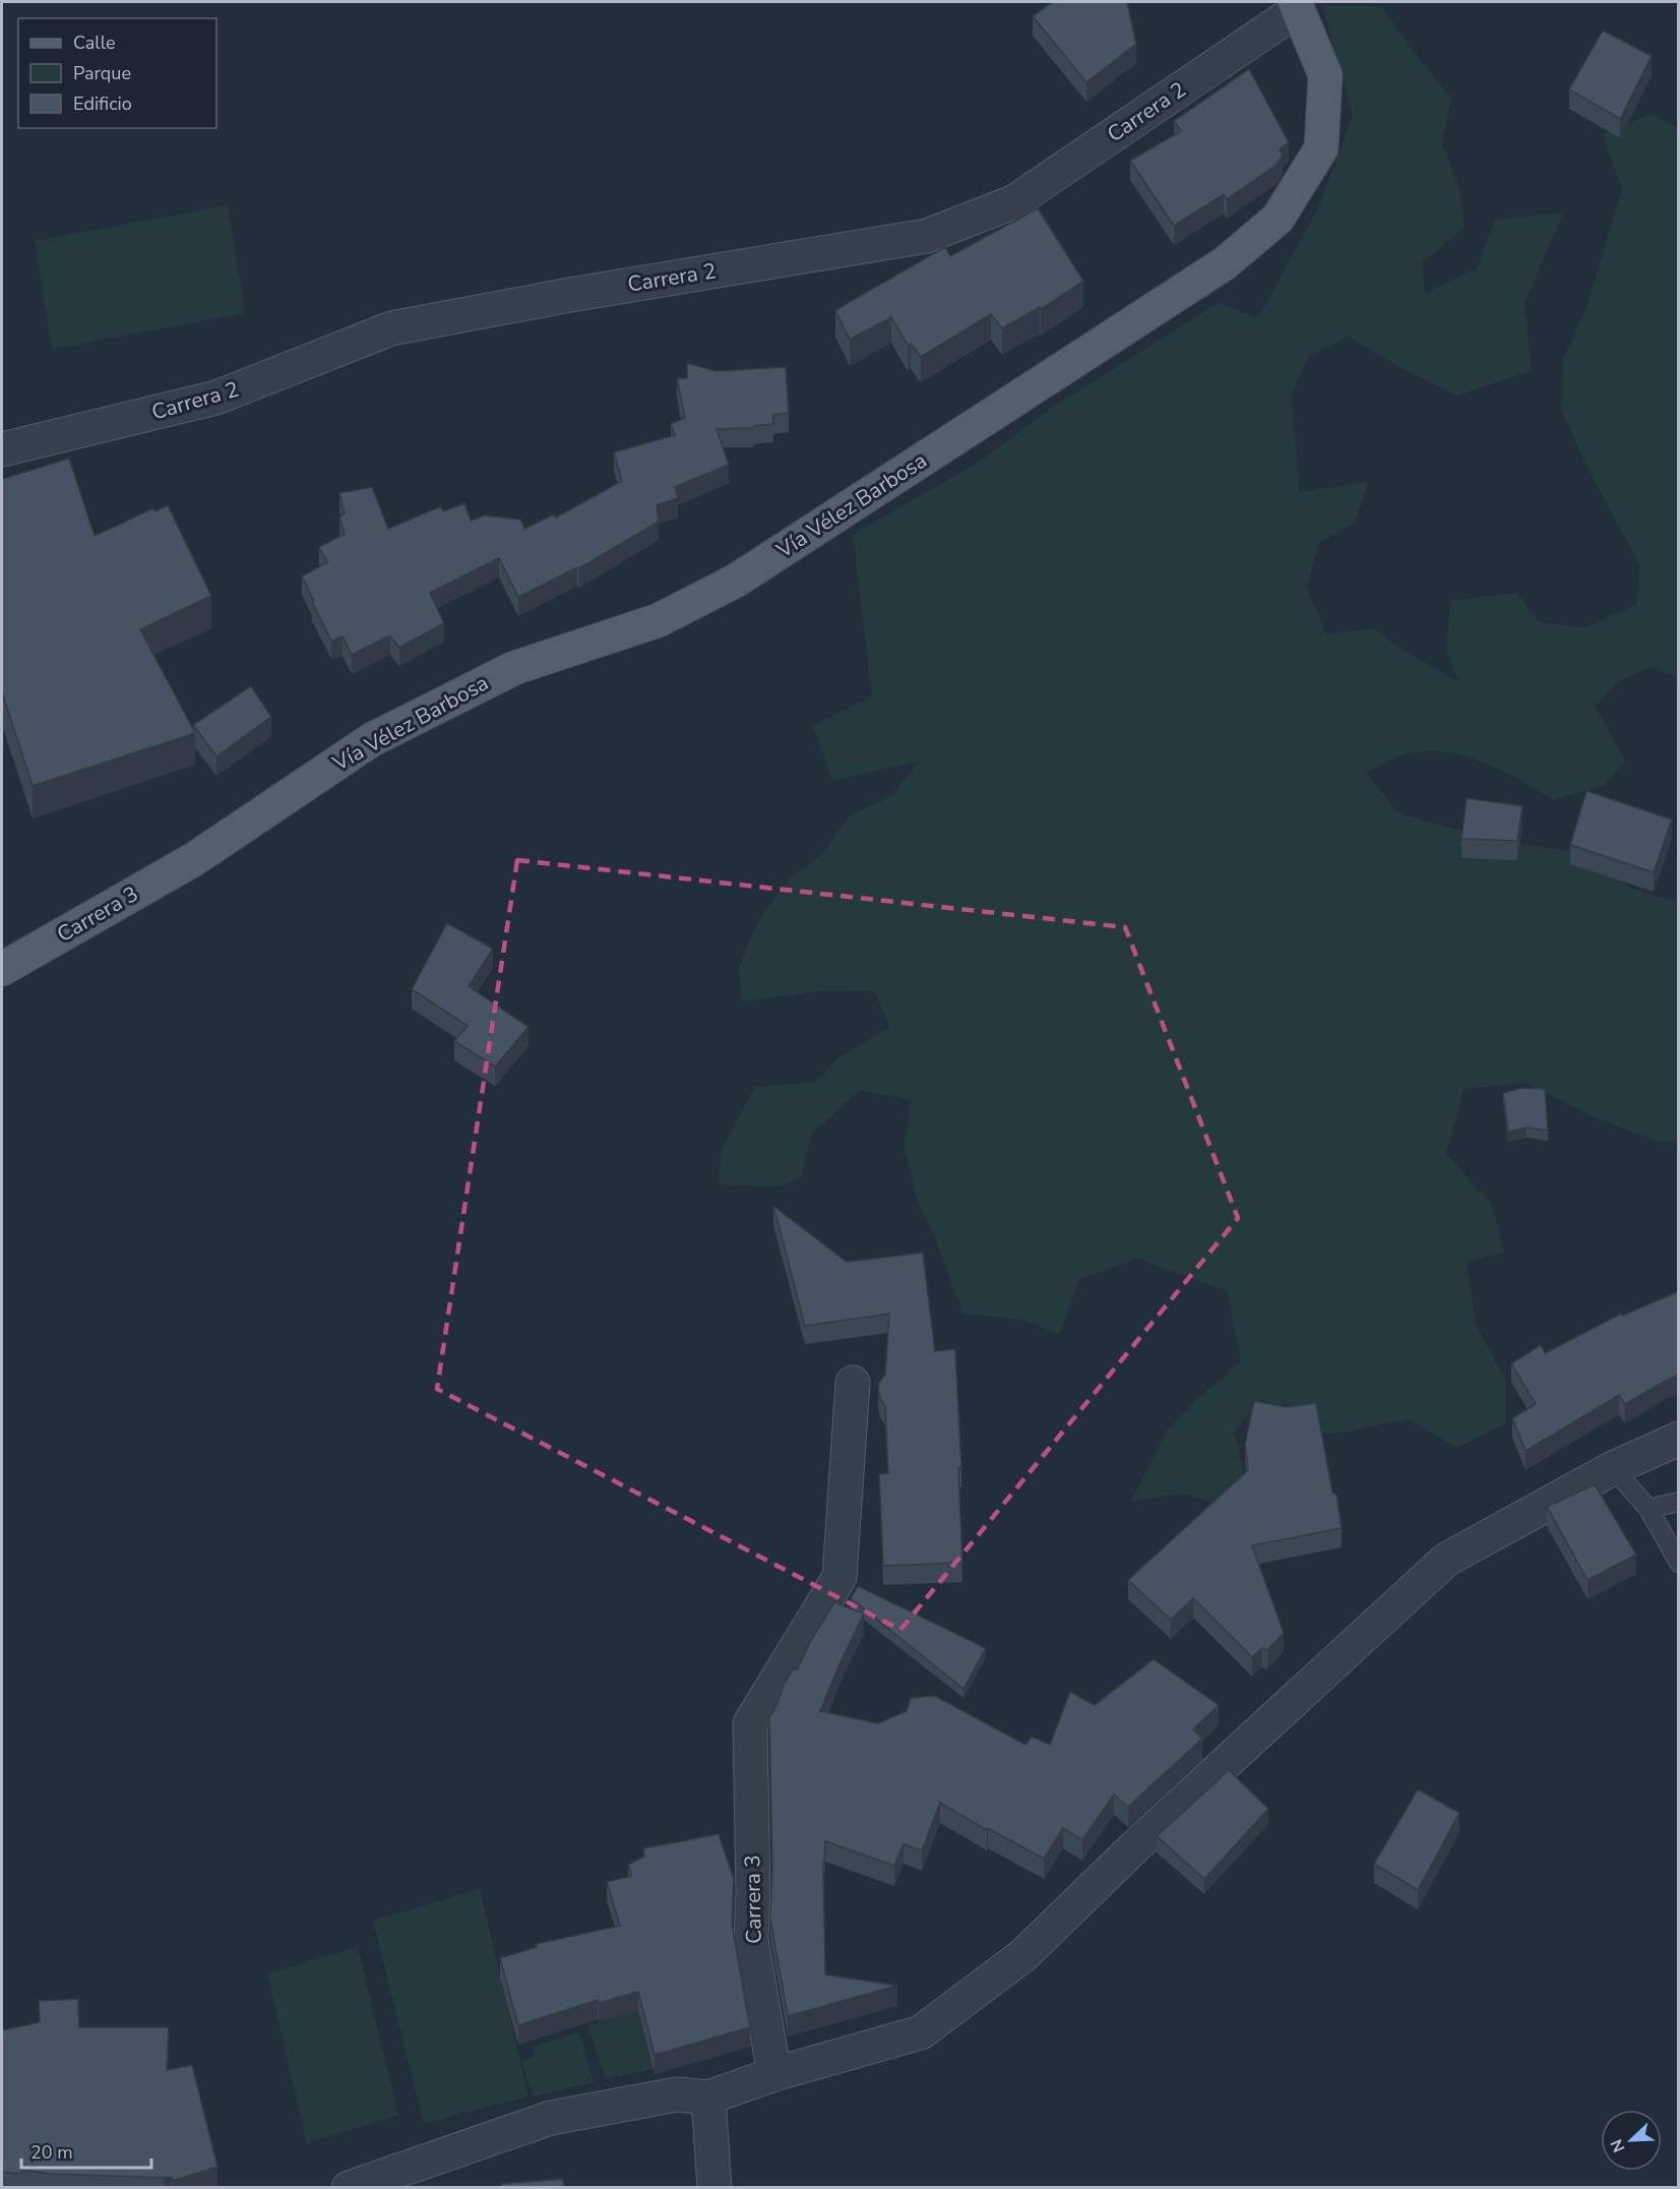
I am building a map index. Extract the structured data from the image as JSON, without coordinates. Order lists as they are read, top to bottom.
{
  "streets": {
    "main road": ["Vía Vélez Barbosa", "Carrera 3"],
    "street": ["Carrera 2"]
  },
  "crossings": [
    ["Carrera 2", "Vía Vélez Barbosa"],
    ["Vía Vélez Barbosa", "Carrera 3"]
  ],
  "legend": ["Calle", "Parque", "Edificio"],
  "scale_bar": "20 m",
  "north": "bottom left"
}
